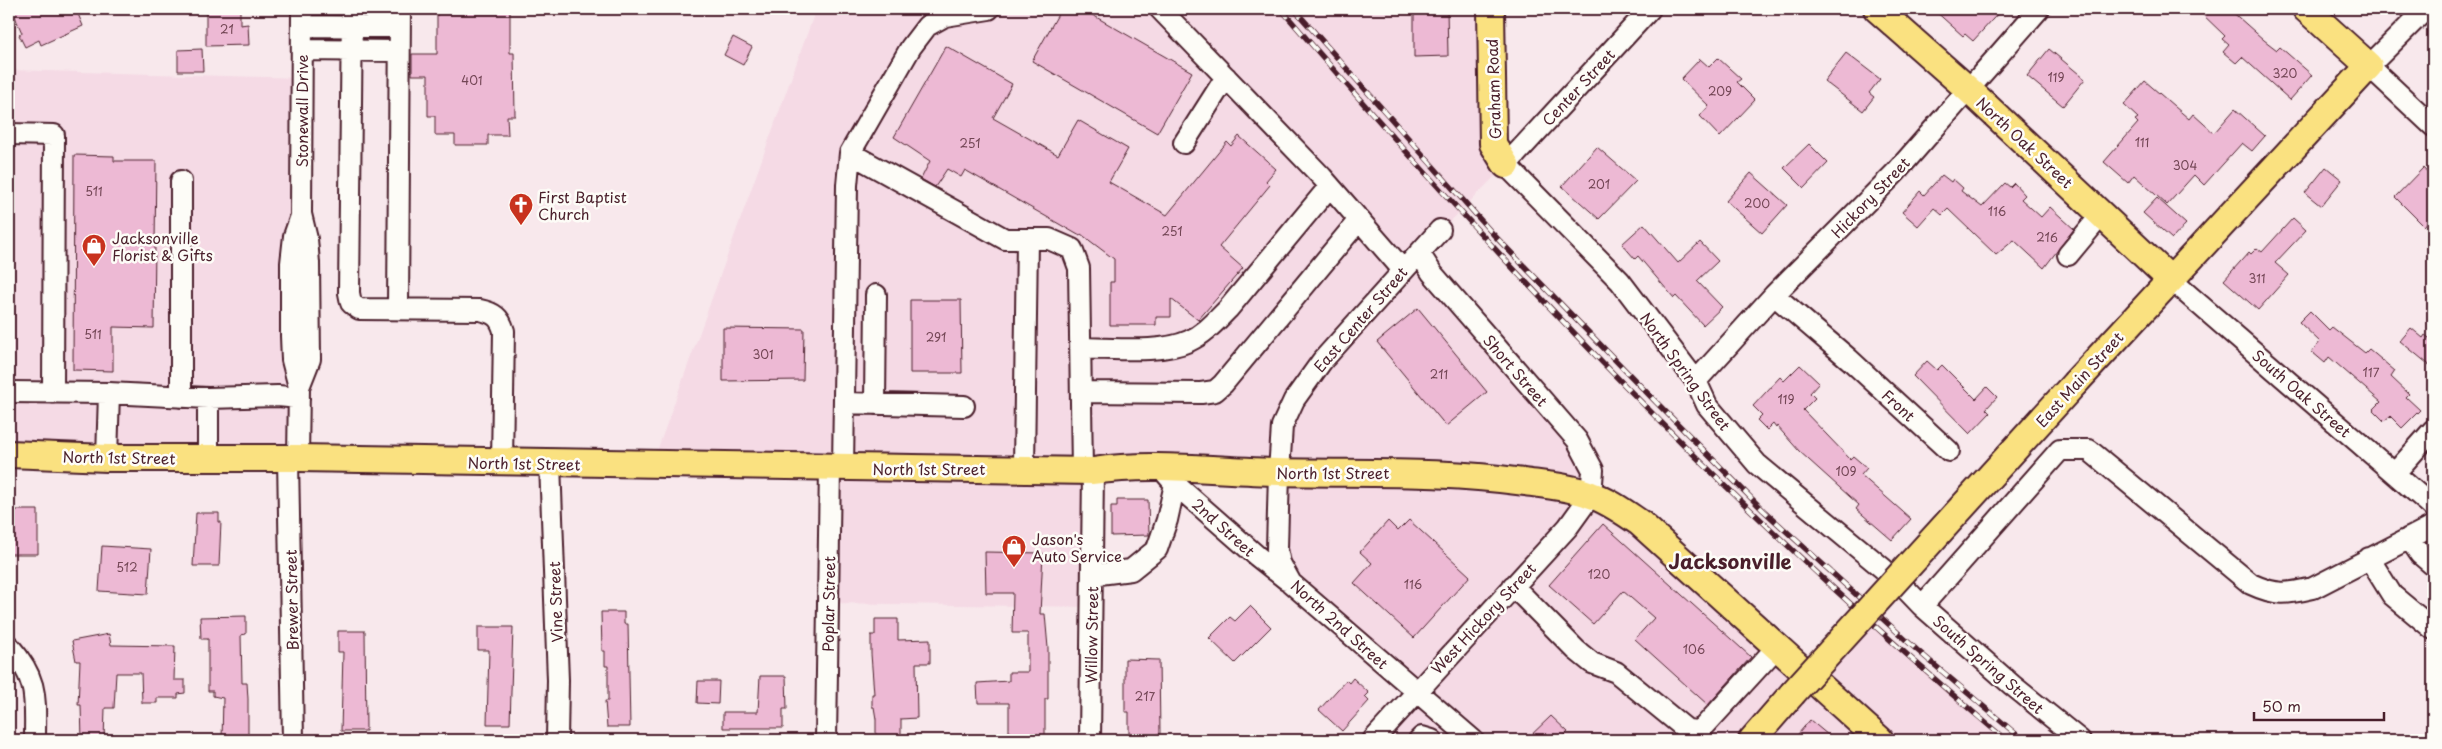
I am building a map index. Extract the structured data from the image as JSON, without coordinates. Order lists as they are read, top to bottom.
{
  "streets": {
    "main road": [
      "Graham Road",
      "North Oak Street",
      "East Main Street",
      "North 1st Street"
    ],
    "street": [
      "Center Street",
      "Stonewall Drive",
      "Hickory Street",
      "East Center Street",
      "Short Street",
      "North Spring Street",
      "South Oak Street",
      "Front",
      "2nd Street",
      "Brewer Street",
      "Vine Street",
      "Poplar Street",
      "West Hickory Street",
      "North 2nd Street",
      "Willow Street",
      "South Spring Street"
    ]
  },
  "crossings": [
    ["Center Street", "Graham Road"],
    ["Center Street", "North Spring Street"],
    ["Graham Road", "North Spring Street"],
    ["Stonewall Drive", "North 1st Street"],
    ["Stonewall Drive", "Brewer Street"],
    ["North Oak Street", "Hickory Street"],
    ["North Oak Street", "East Main Street"],
    ["North Oak Street", "South Oak Street"],
    ["Hickory Street", "North Spring Street"],
    ["Hickory Street", "Front"],
    ["East Center Street", "Short Street"],
    ["East Center Street", "North 1st Street"],
    ["East Center Street", "North 2nd Street"],
    ["Short Street", "North 1st Street"],
    ["Short Street", "West Hickory Street"],
    ["North Spring Street", "South Spring Street"],
    ["East Main Street", "South Oak Street"],
    ["North 1st Street", "2nd Street"],
    ["North 1st Street", "Brewer Street"],
    ["North 1st Street", "Vine Street"],
    ["North 1st Street", "Poplar Street"],
    ["North 1st Street", "West Hickory Street"],
    ["North 1st Street", "North 2nd Street"],
    ["North 1st Street", "Willow Street"],
    ["2nd Street", "North 2nd Street"],
    ["Poplar Street", "Willow Street"],
    ["West Hickory Street", "North 2nd Street"]
  ],
  "districts": ["Jacksonville"],
  "places": {
    "church": ["First Baptist Church"],
    "shop": ["Jacksonville Florist & Gifts", "Jason's Auto Service"]
  },
  "house_numbers": [
    "21",
    "320",
    "119",
    "401",
    "209",
    "111",
    "251",
    "304",
    "201",
    "511",
    "200",
    "116",
    "251",
    "216",
    "311",
    "511",
    "291",
    "301",
    "117",
    "211",
    "119",
    "109",
    "512",
    "120",
    "116",
    "106",
    "217"
  ],
  "scale_bar": "50 m"
}
